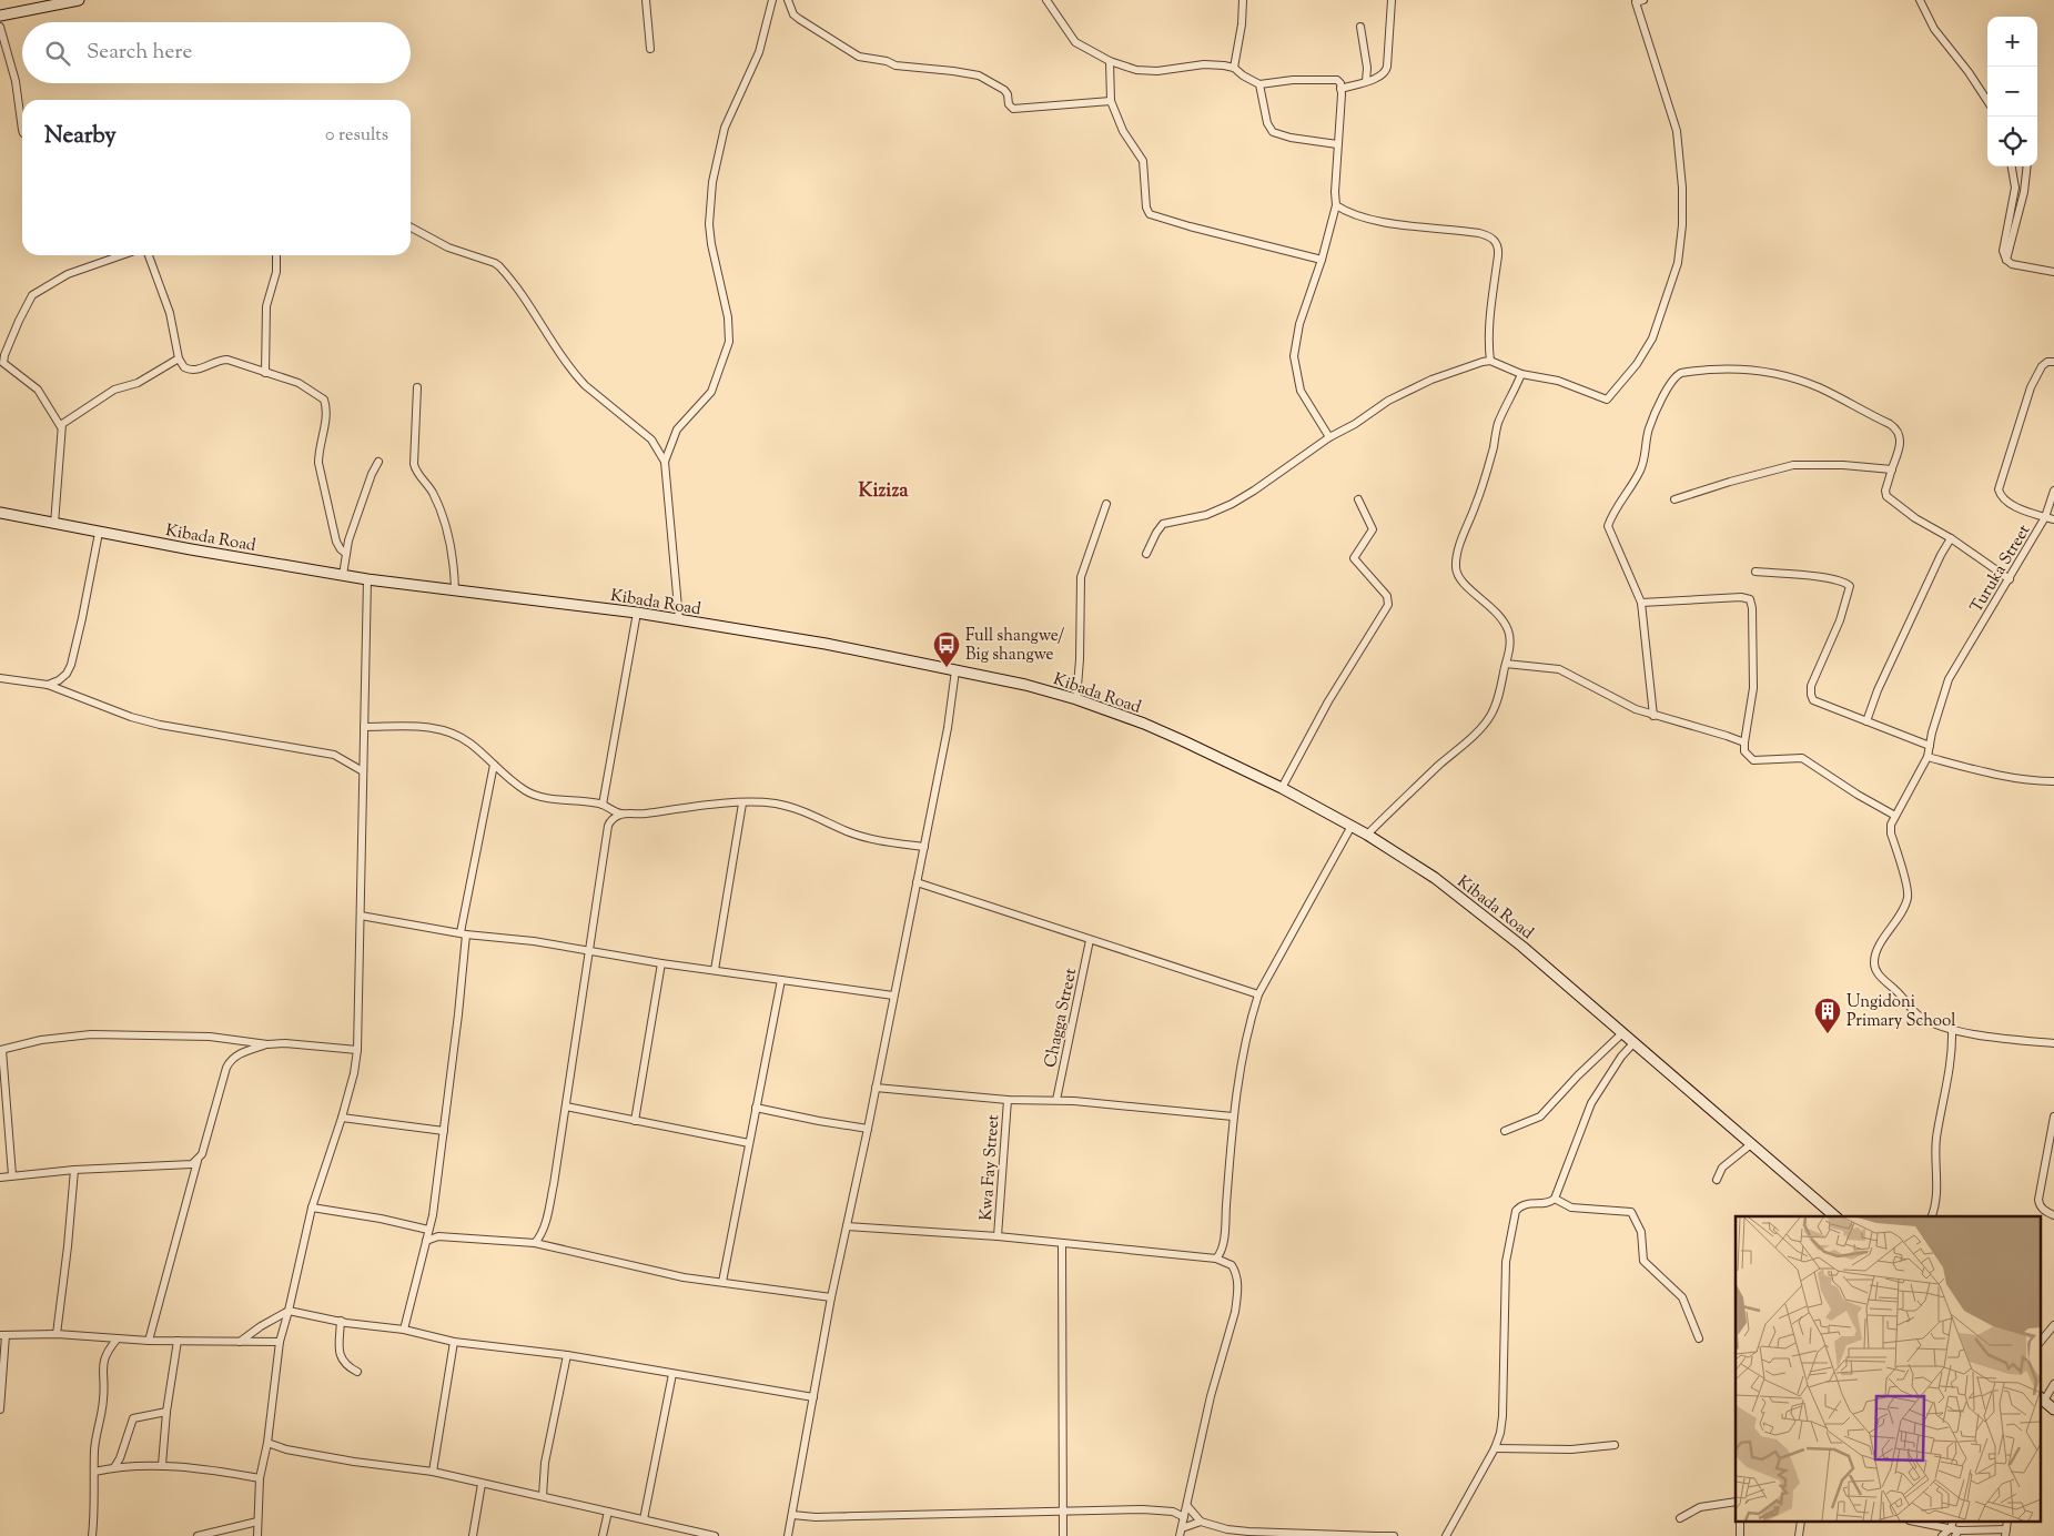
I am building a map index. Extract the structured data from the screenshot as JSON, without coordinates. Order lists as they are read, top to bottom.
{
  "streets": {
    "main road": ["Kibada Road"],
    "street": ["Turuka Street", "Chagga Street", "Kwa Fay Street"]
  },
  "districts": ["Kiziza"],
  "places": {
    "bus stop": ["Full shangwe/ Big shangwe"],
    "building": ["Ungidoni Primary School"]
  },
  "page": {
    "map_buttons": ["+", "−"],
    "search": "Search here",
    "heading": ["Nearby", "0 results"]
  }
}
